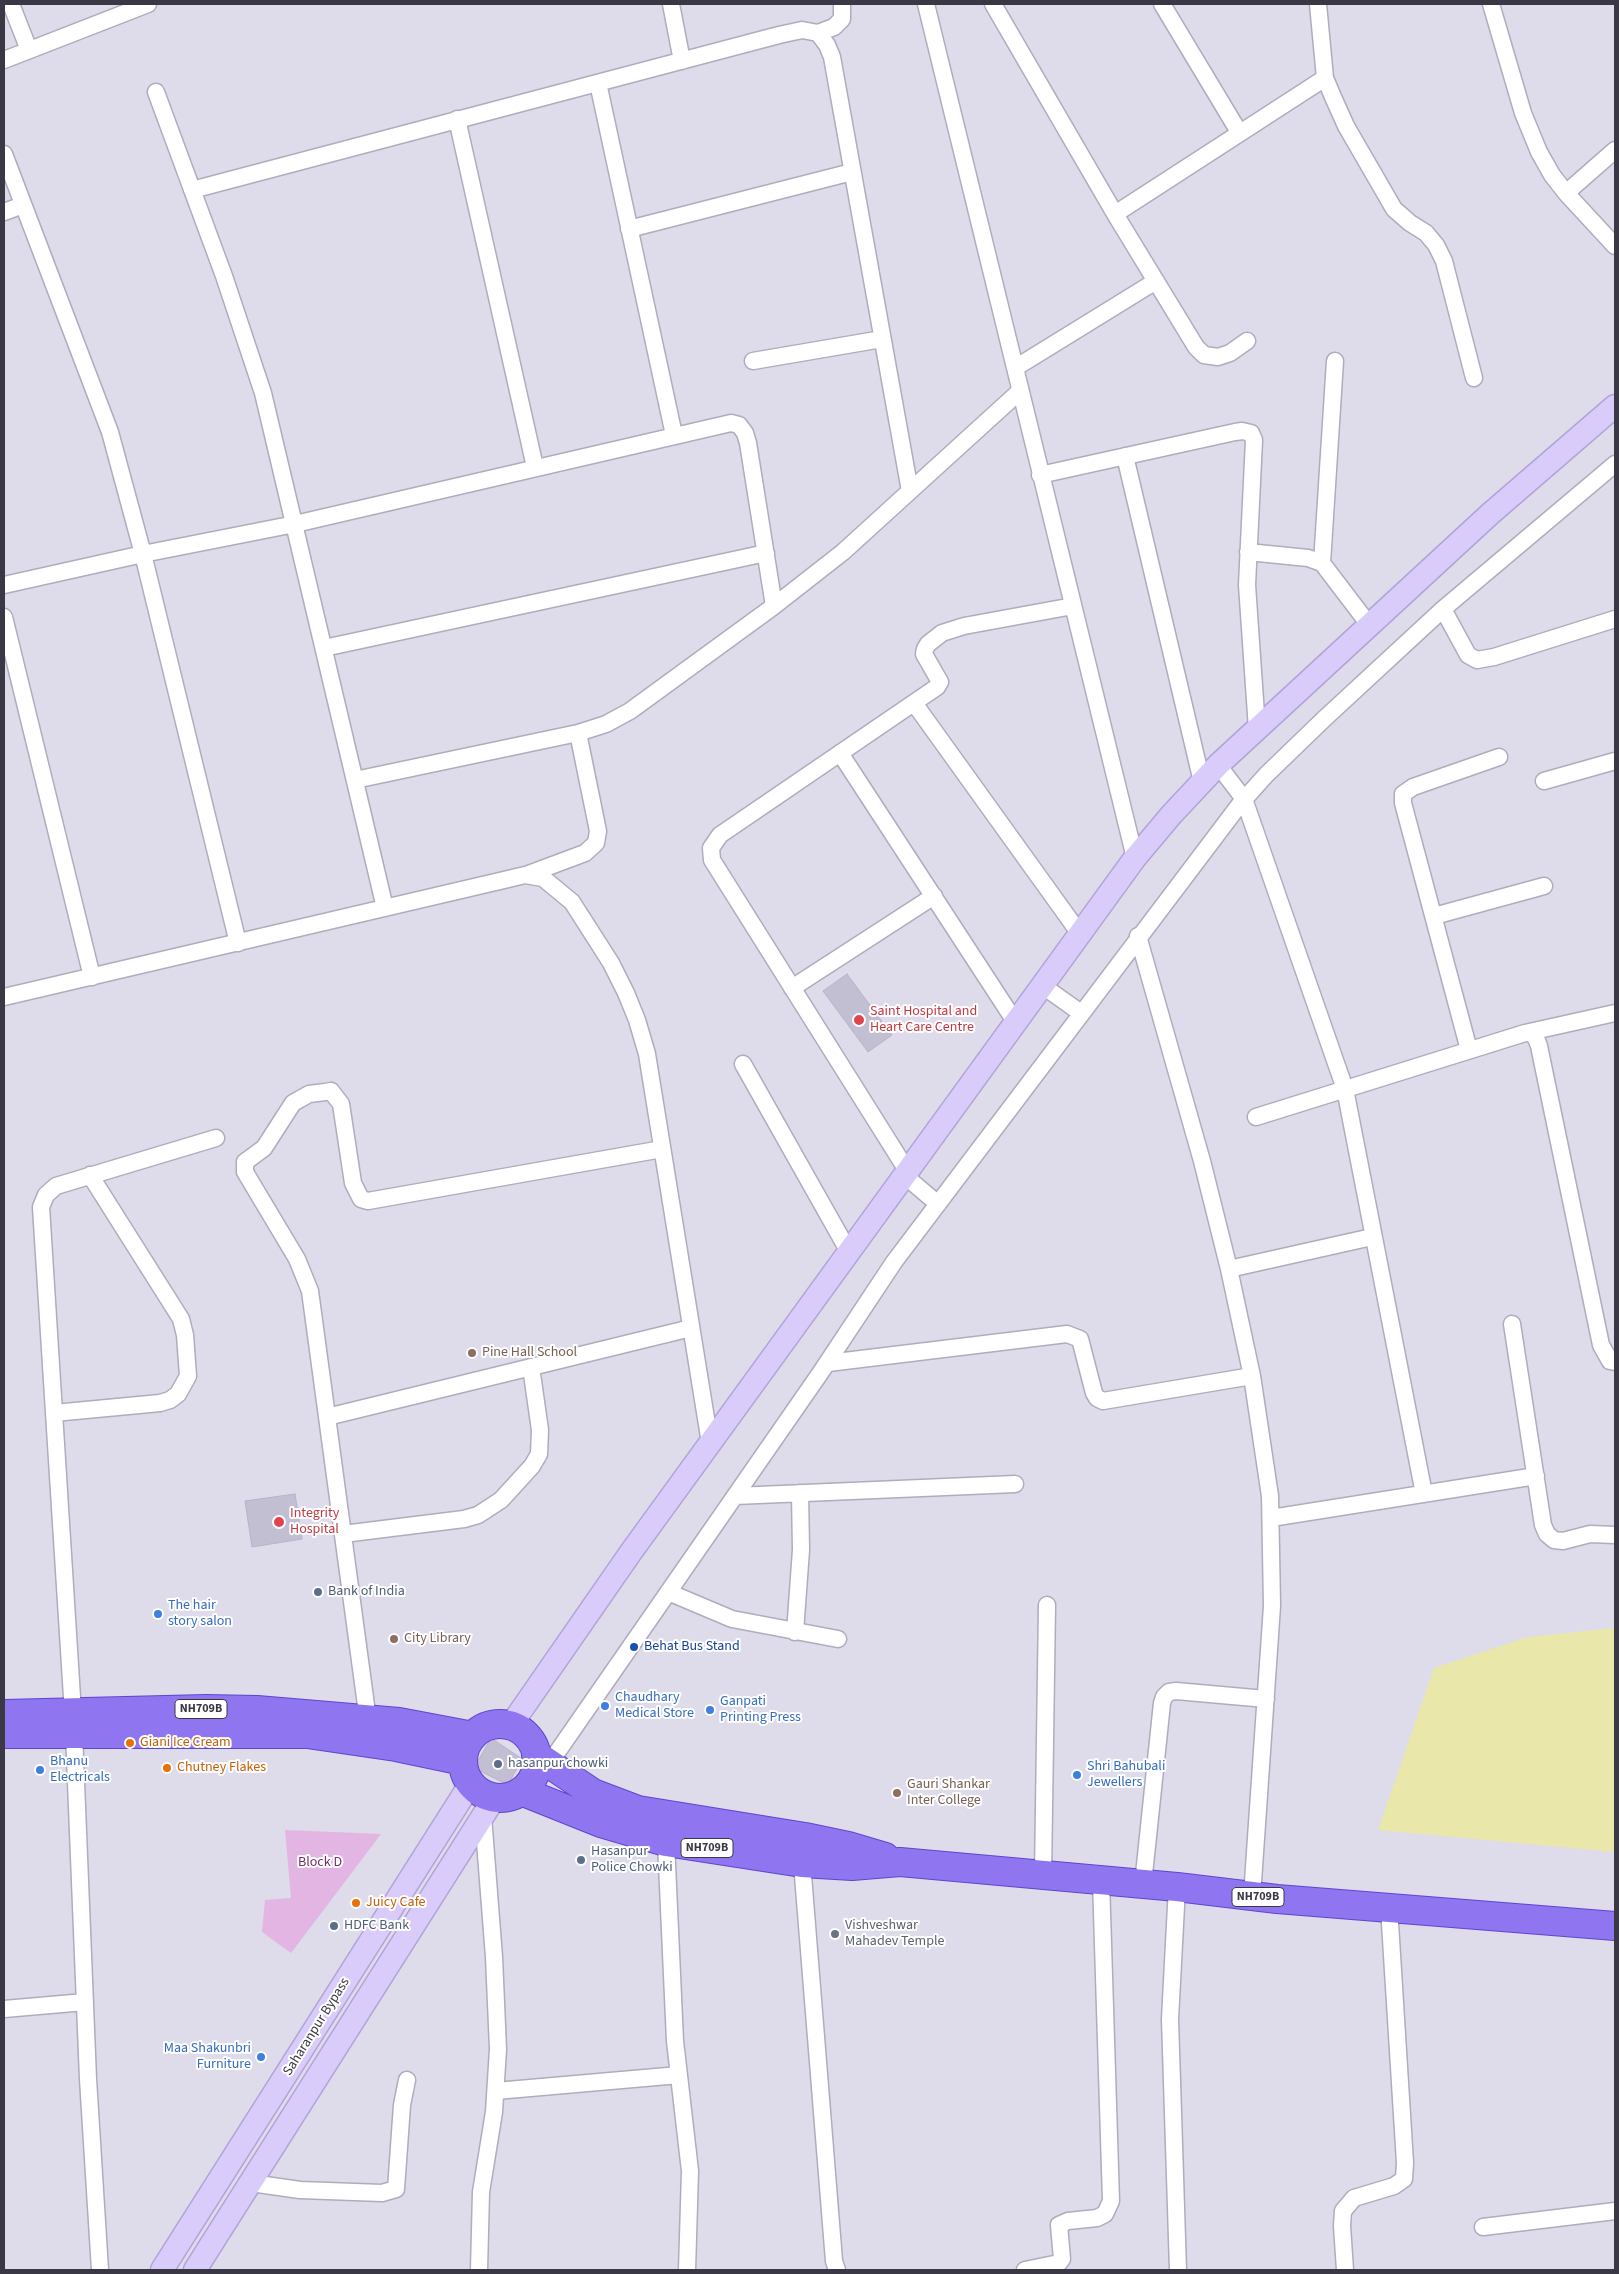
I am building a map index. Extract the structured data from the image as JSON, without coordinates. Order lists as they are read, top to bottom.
{
  "streets": {
    "highway": ["NH709B"],
    "street": ["Saharanpur Bypass"]
  },
  "crossings": [
    ["NH709B", "Saharanpur Bypass"]
  ],
  "parks": ["Block D"],
  "places": [
    "Saint Hospital and Heart Care Centre",
    "Pine Hall School",
    "Integrity Hospital",
    "Bank of India",
    "The hair story salon",
    "City Library",
    "Behat Bus Stand",
    "Chaudhary Medical Store",
    "Ganpati Printing Press",
    "Giani Ice Cream",
    "hasanpur chowki",
    "Chutney Flakes",
    "Bhanu Electricals",
    "Shri Bahubali Jewellers",
    "Gauri Shankar Inter College",
    "Hasanpur Police Chowki",
    "Juicy Cafe",
    "HDFC Bank",
    "Vishveshwar Mahadev Temple",
    "Maa Shakunbri Furniture"
  ]
}
